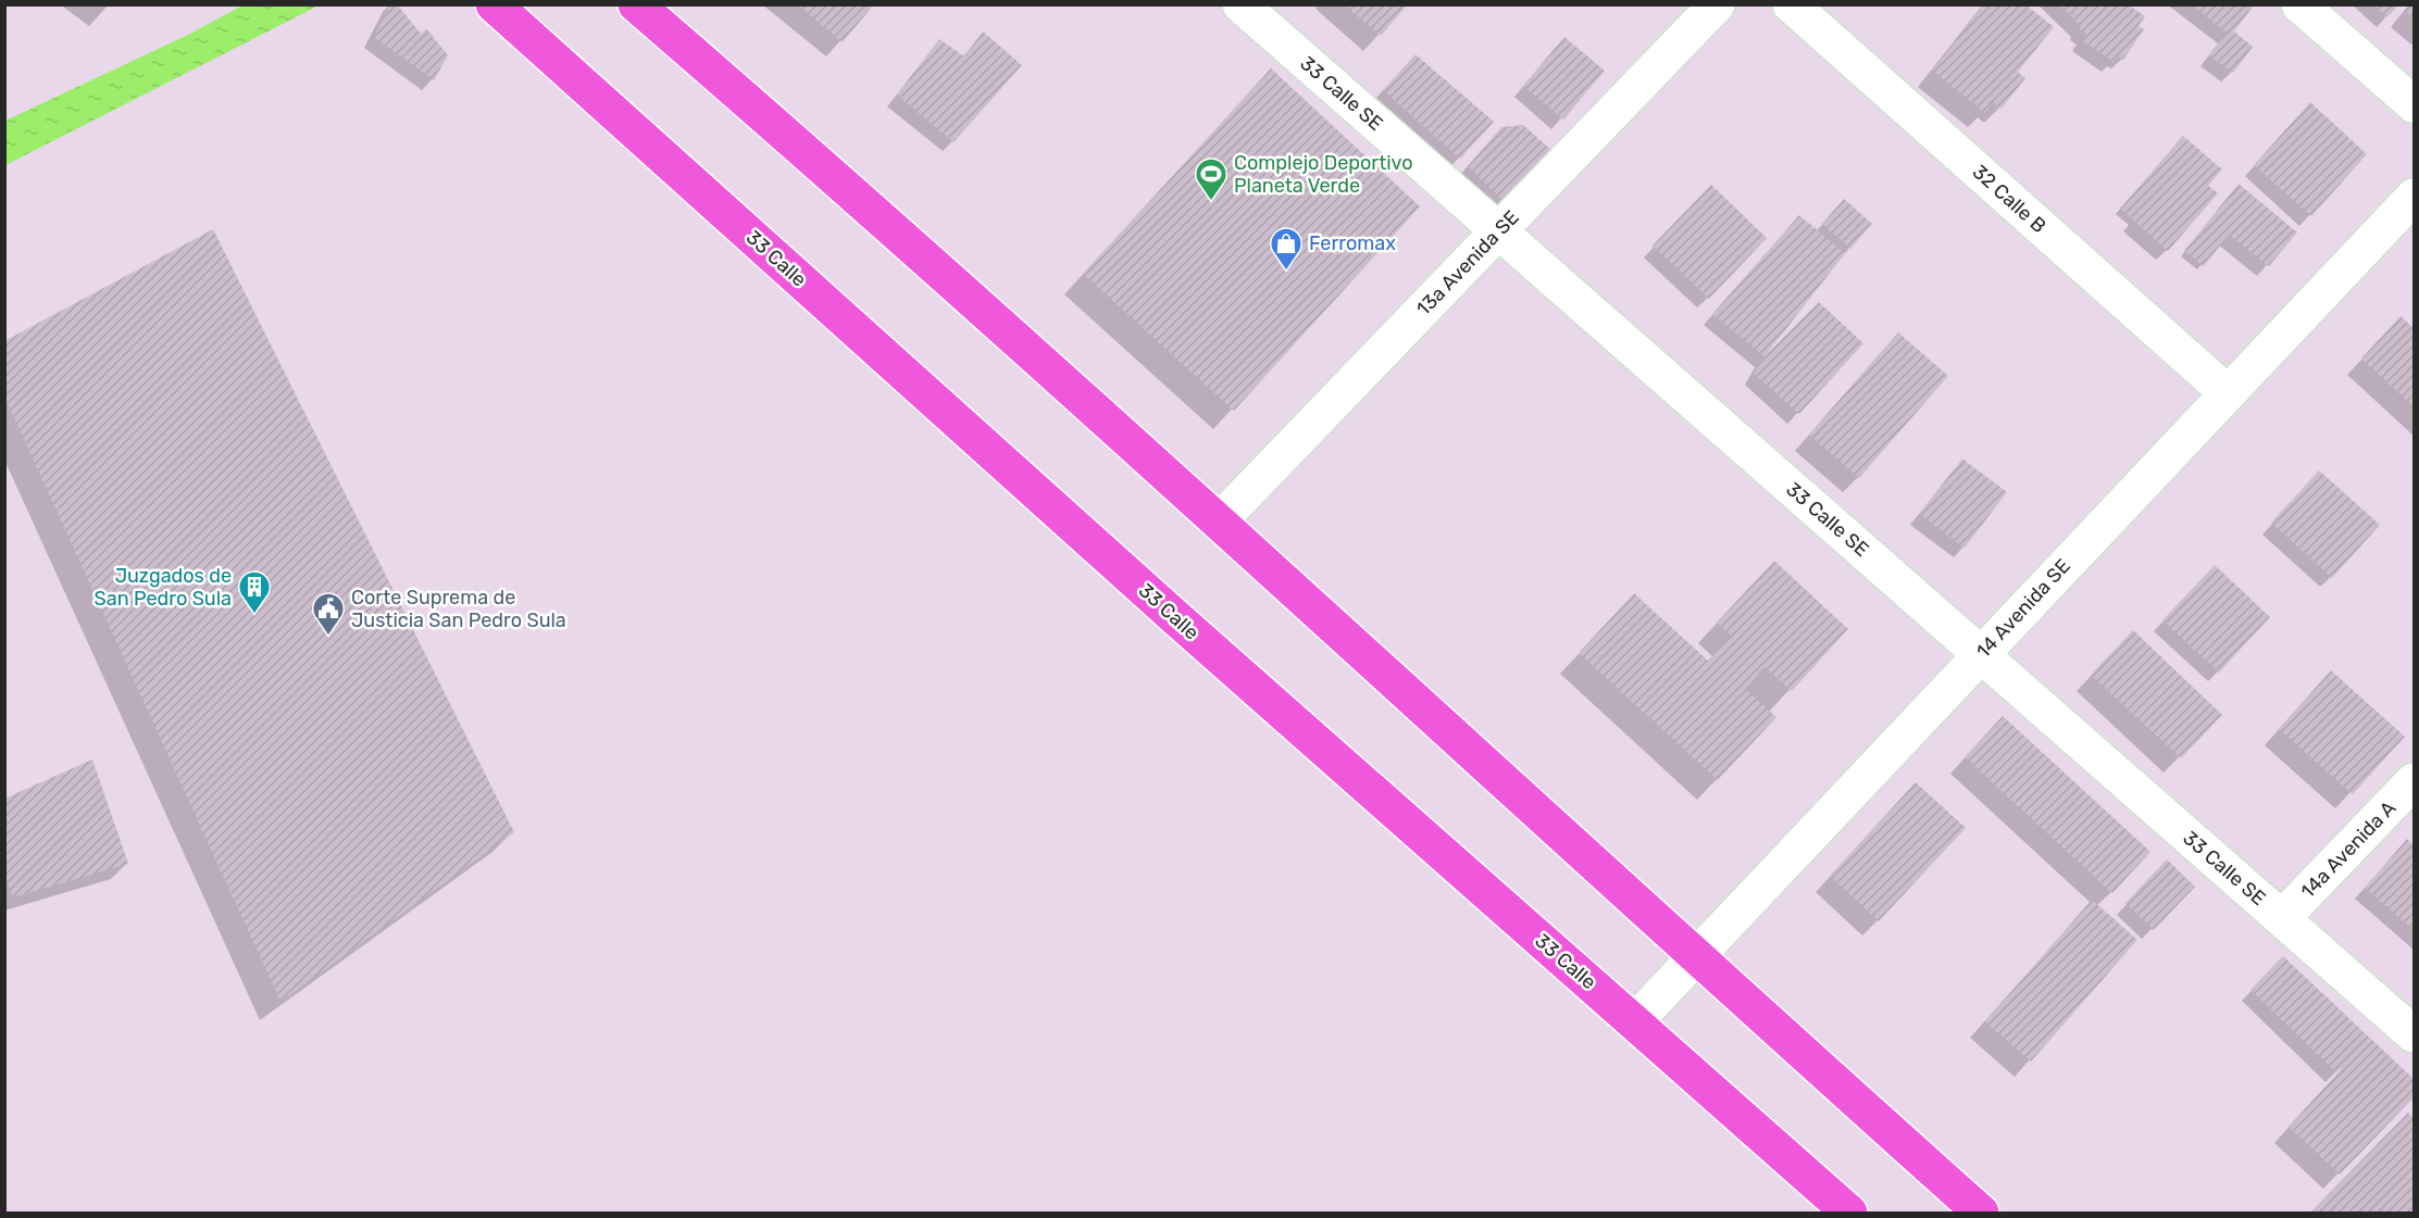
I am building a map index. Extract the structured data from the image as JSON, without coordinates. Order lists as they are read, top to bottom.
{
  "streets": {
    "main road": ["33 Calle"],
    "street": [
      "33 Calle SE",
      "32 Calle B",
      "13a Avenida SE",
      "14 Avenida SE",
      "14a Avenida A"
    ]
  },
  "crossings": [
    ["33 Calle SE", "13a Avenida SE"],
    ["33 Calle SE", "14 Avenida SE"],
    ["33 Calle SE", "14a Avenida A"],
    ["32 Calle B", "14 Avenida SE"],
    ["33 Calle", "14 Avenida SE"]
  ],
  "places": {
    "sports": ["Complejo Deportivo Planeta Verde"],
    "shop": ["Ferromax"],
    "building": ["Juzgados de San Pedro Sula"],
    "public building": ["Corte Suprema de Justicia San Pedro Sula"]
  }
}
